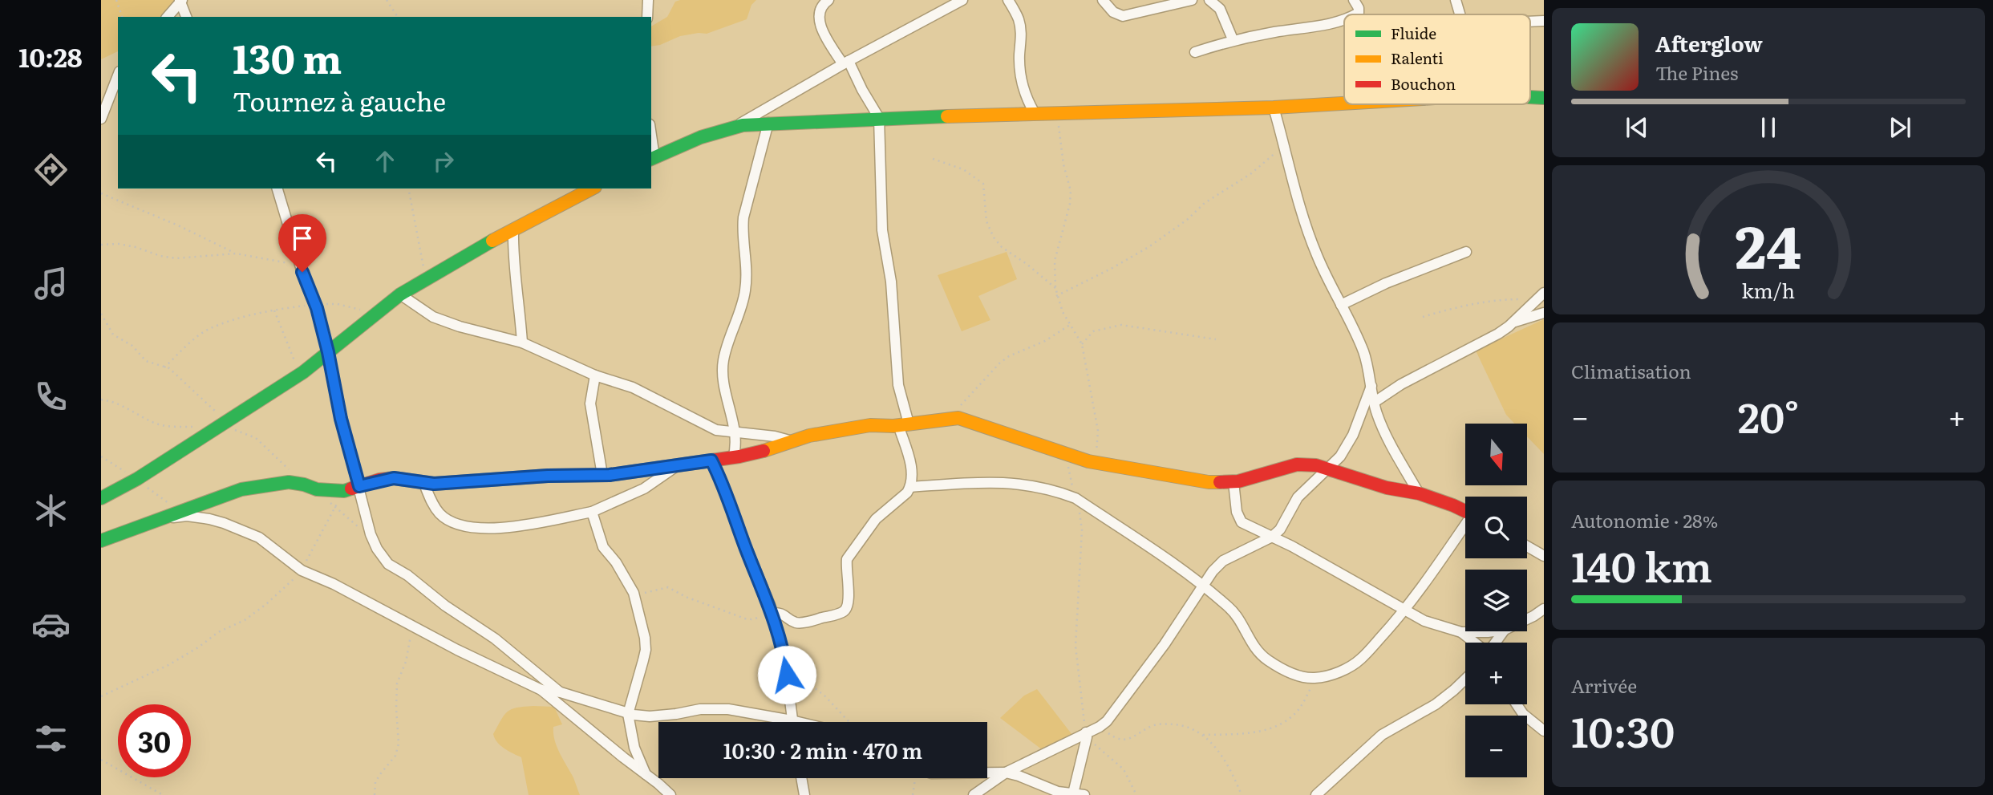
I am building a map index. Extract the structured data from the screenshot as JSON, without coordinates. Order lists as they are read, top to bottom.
{
  "legend": ["Fluide", "Ralenti", "Bouchon"],
  "north": "bottom",
  "page": {
    "tabs": "10:28",
    "turn": ["130 m", "Tournez à gauche"],
    "song": ["Afterglow", "The Pines"],
    "tile": [
      "Climatisation",
      ["Autonomie · 28%", "140 km"],
      ["Arrivée", "10:30"]
    ],
    "heat": ["−", "20°", "+"],
    "map_buttons": ["+", "−"],
    "limit": "30",
    "trip": "10:30 · 2 min · 470 m",
    "gauge": ["24", "km/h"]
  }
}
